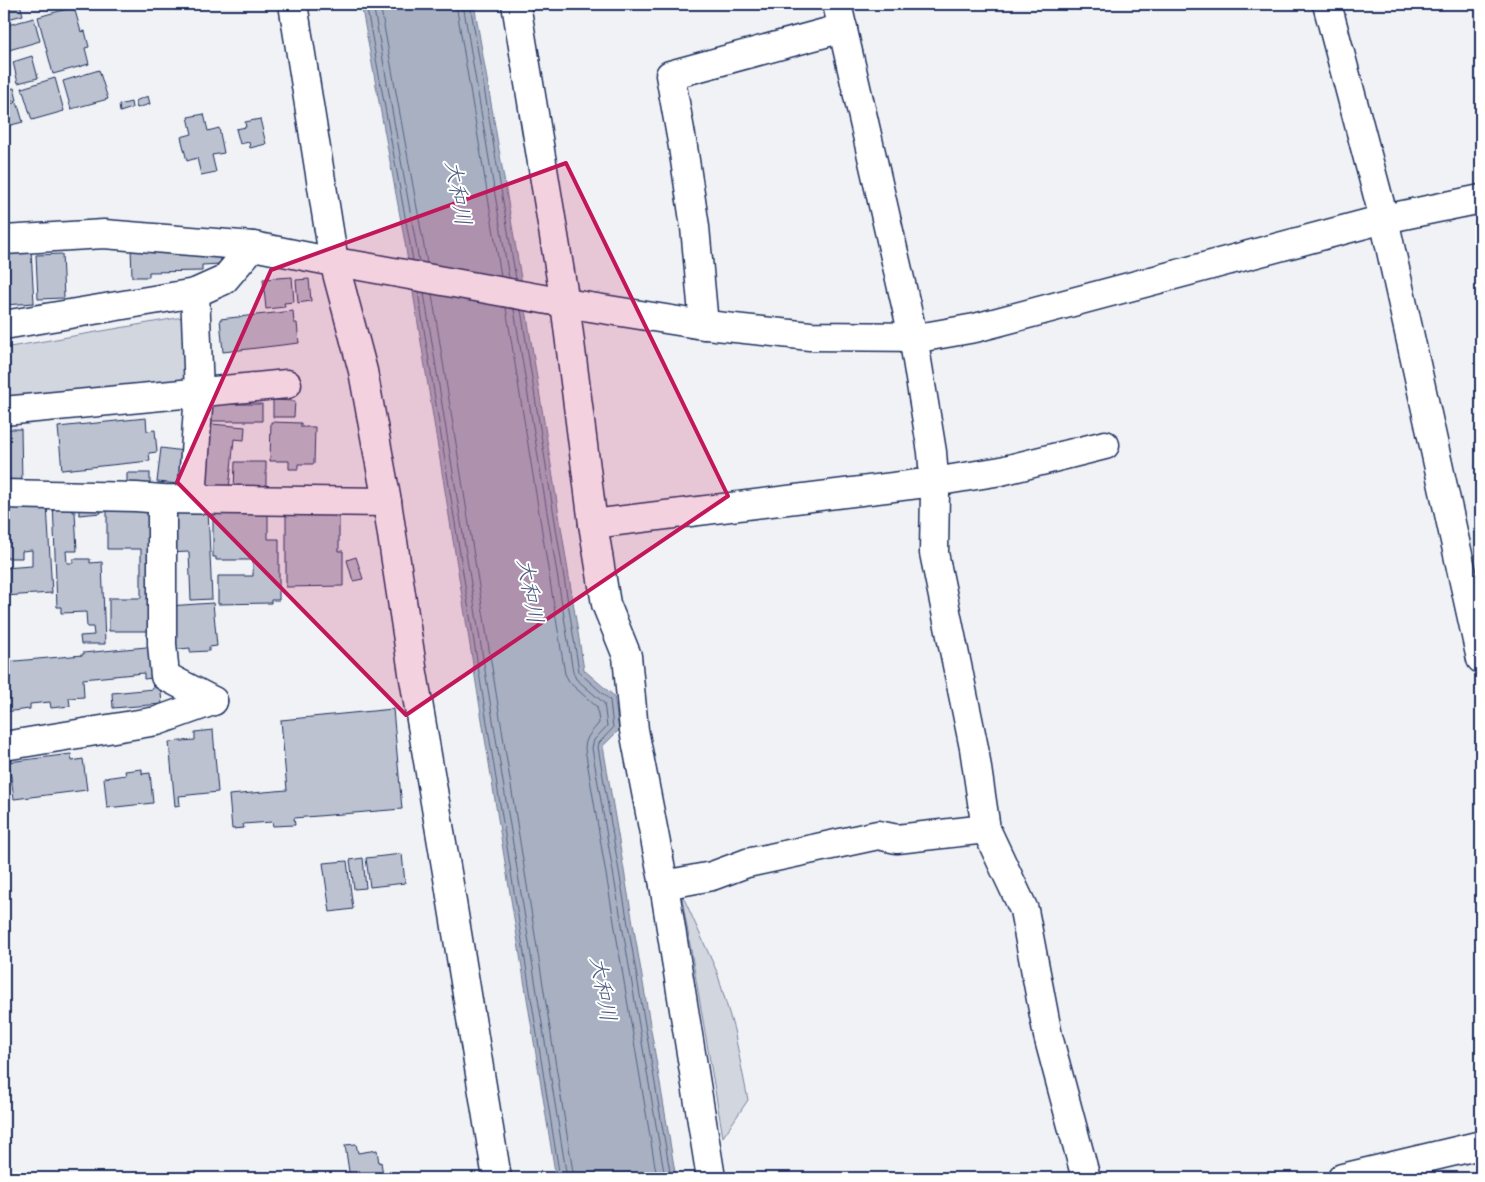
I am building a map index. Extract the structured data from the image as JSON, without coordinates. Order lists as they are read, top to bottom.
{
  "water": ["大和川"]
}
